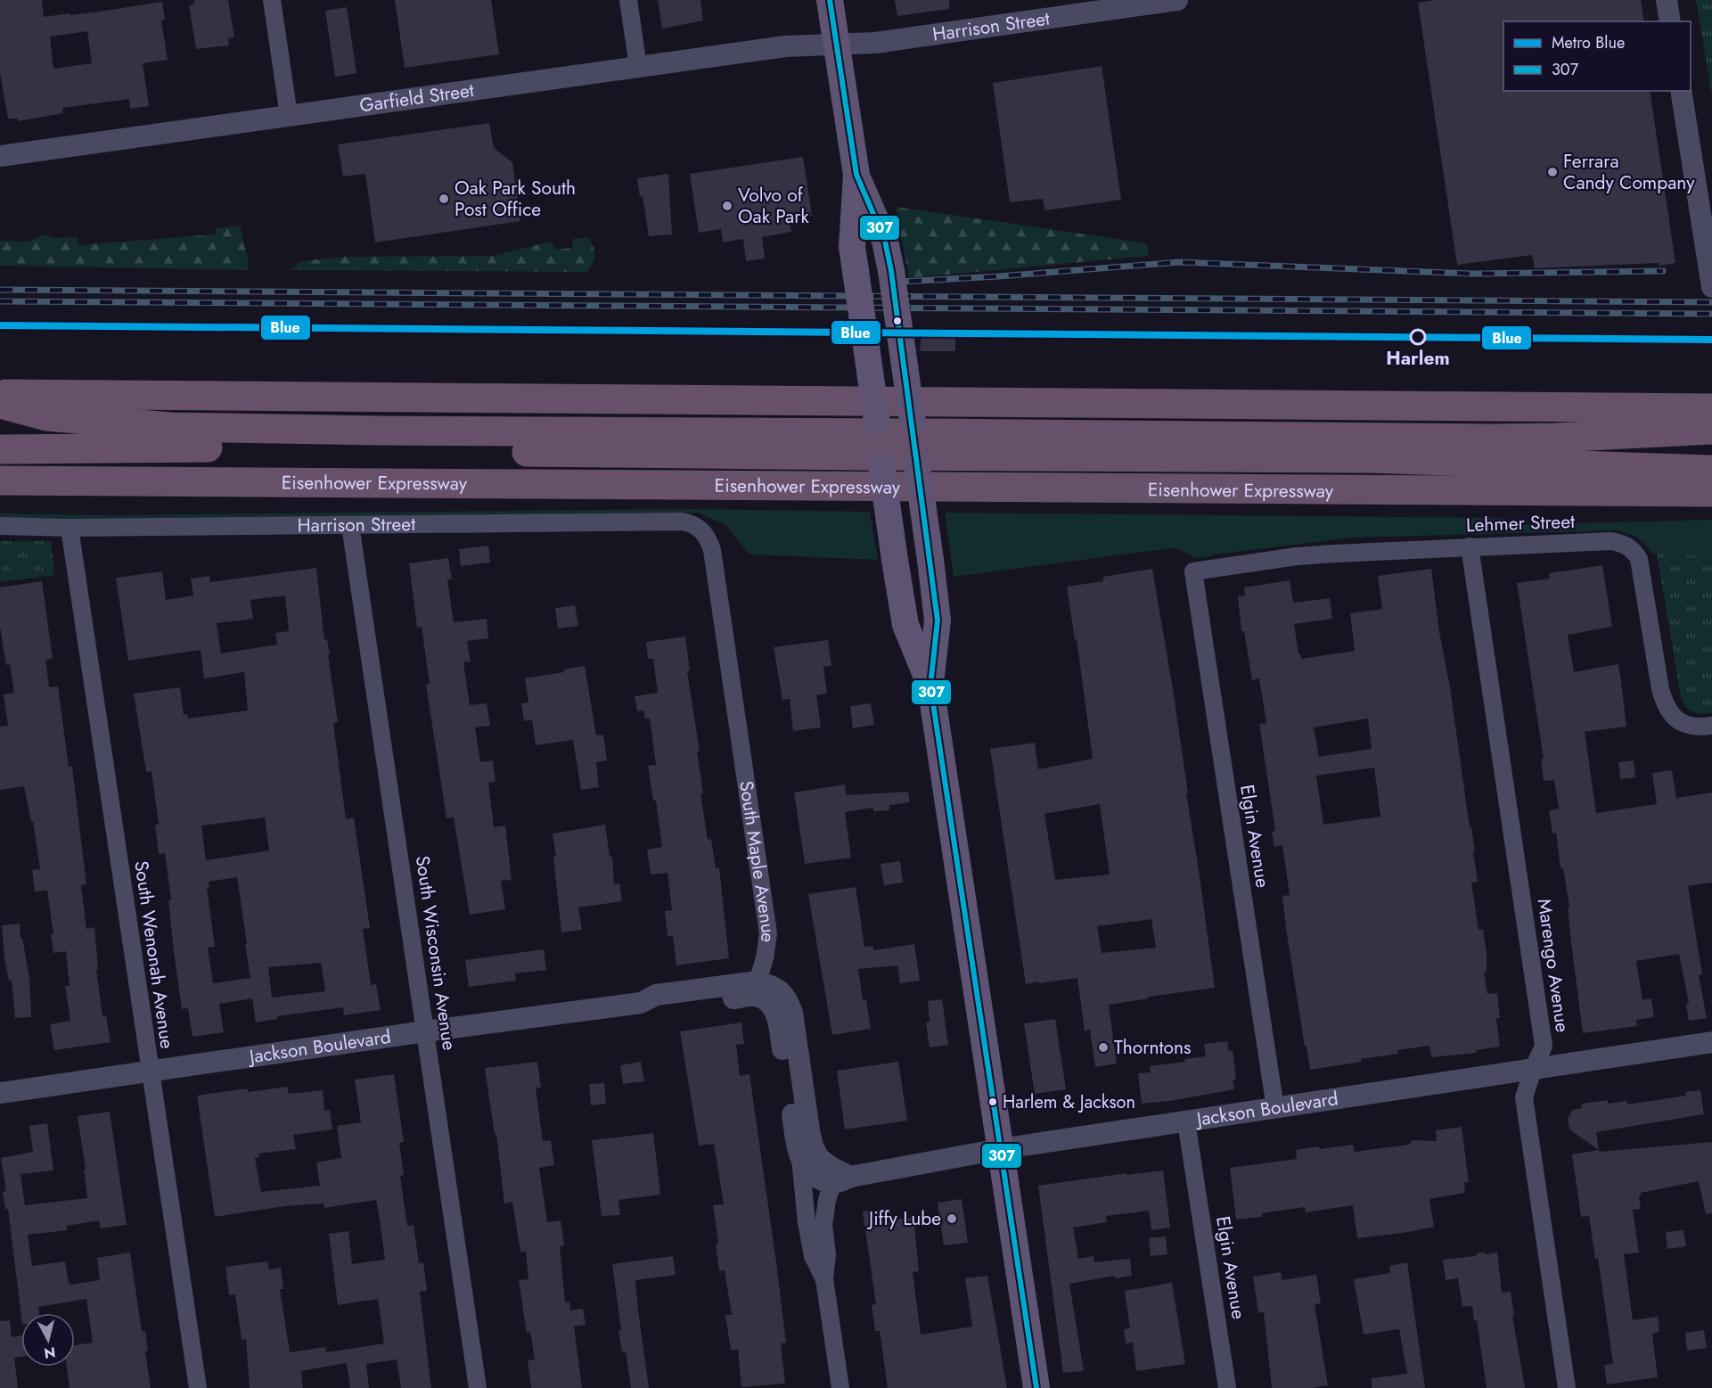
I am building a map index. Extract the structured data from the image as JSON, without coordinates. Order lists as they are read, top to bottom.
{
  "streets": {
    "highway": ["Eisenhower Expressway"],
    "street": [
      "Harrison Street",
      "Garfield Street",
      "Lehmer Street",
      "Elgin Avenue",
      "South Maple Avenue",
      "South Wisconsin Avenue",
      "South Wenonah Avenue",
      "Marengo Avenue",
      "Jackson Boulevard"
    ]
  },
  "crossings": [
    ["Harrison Street", "Garfield Street"],
    ["Harrison Street", "South Maple Avenue"],
    ["Harrison Street", "South Wisconsin Avenue"],
    ["Harrison Street", "South Wenonah Avenue"],
    ["Lehmer Street", "Elgin Avenue"],
    ["Lehmer Street", "Marengo Avenue"],
    ["Elgin Avenue", "Jackson Boulevard"],
    ["South Maple Avenue", "Jackson Boulevard"],
    ["South Wisconsin Avenue", "Jackson Boulevard"],
    ["South Wenonah Avenue", "Jackson Boulevard"],
    ["Marengo Avenue", "Jackson Boulevard"]
  ],
  "places": [
    "Ferrara Candy Company",
    "Oak Park South Post Office",
    "Volvo of Oak Park",
    "Harlem",
    "Thorntons",
    "Harlem & Jackson",
    "Jiffy Lube"
  ],
  "lines": ["transit line 307", "metro line Blue"],
  "legend": ["Metro Blue", "307"],
  "north": "bottom"
}
